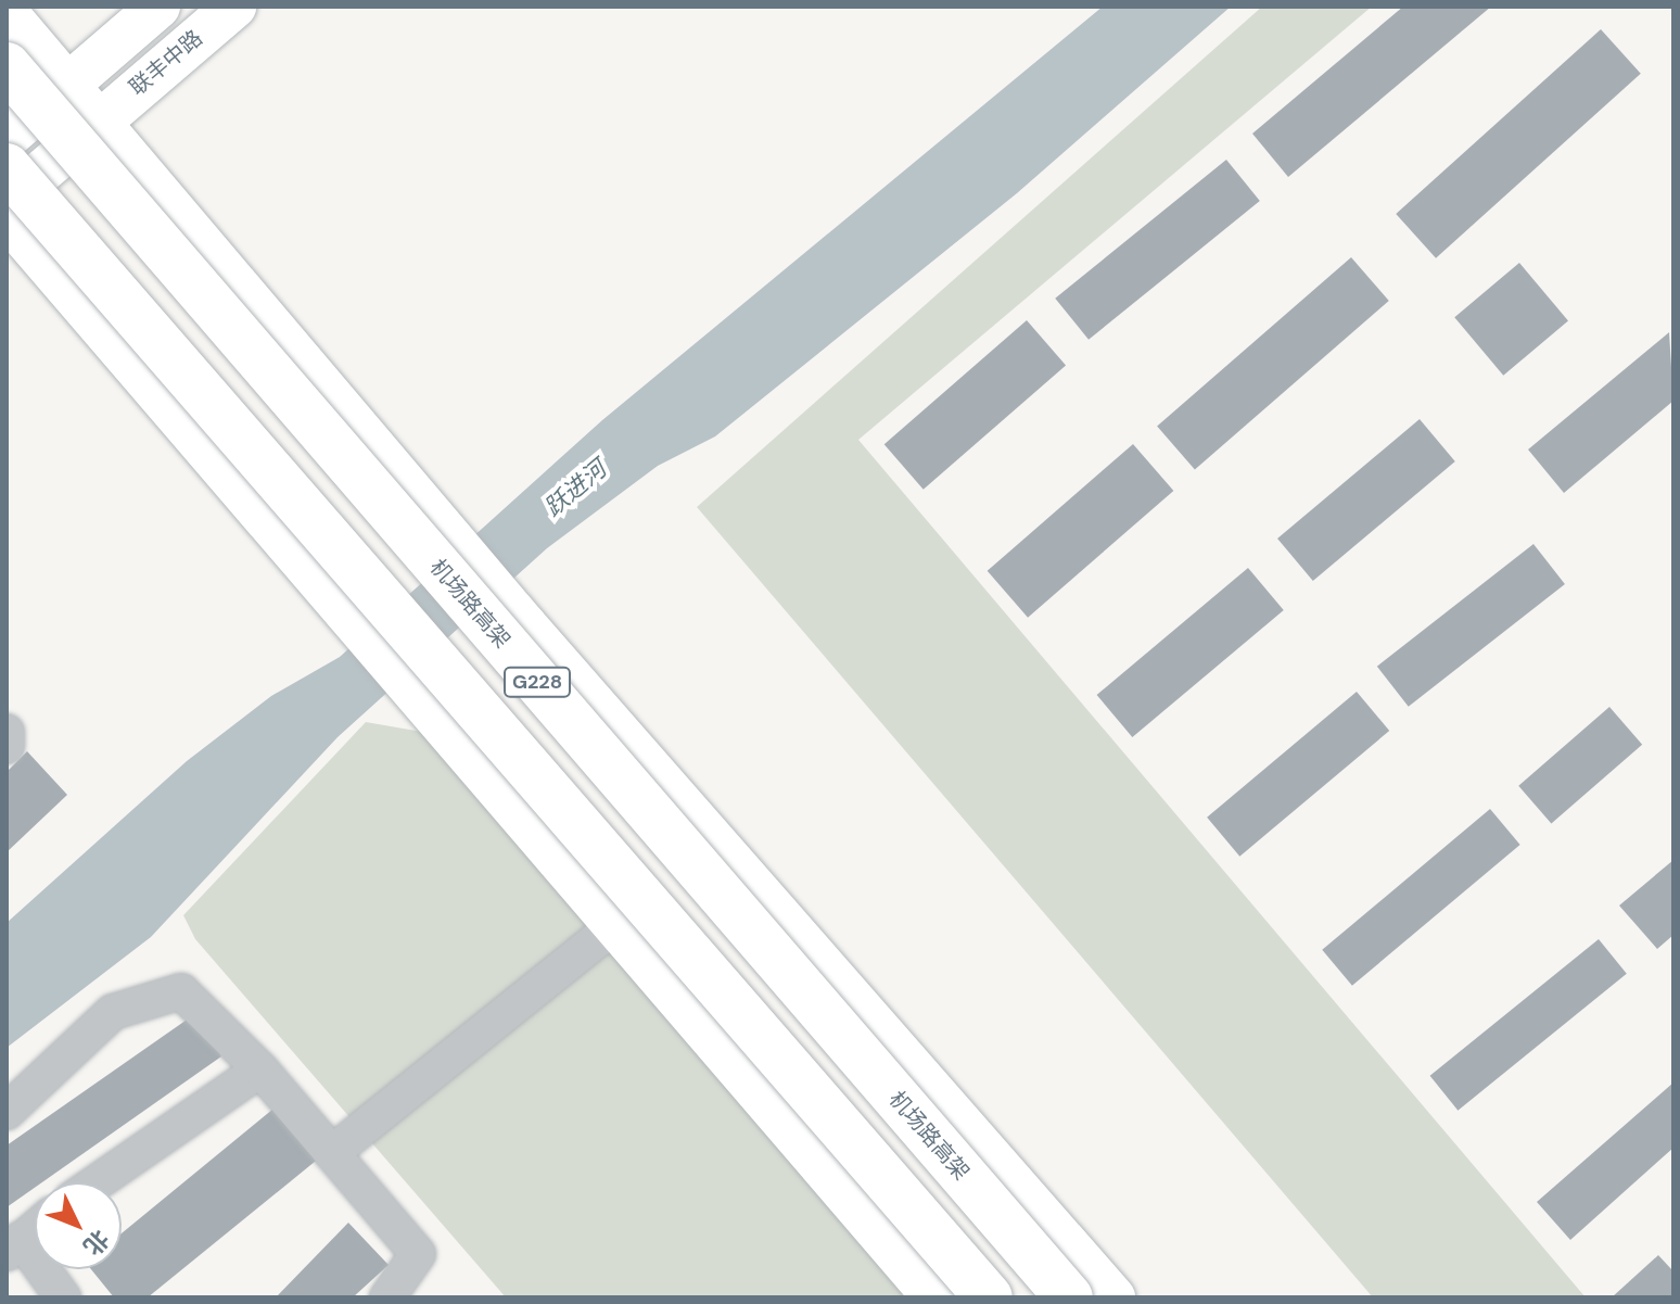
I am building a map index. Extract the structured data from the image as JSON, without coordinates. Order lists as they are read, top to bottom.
{
  "streets": {
    "highway": ["机场路高架", "G228"],
    "main road": ["联丰中路"]
  },
  "water": ["跃进河"],
  "north": "bottom right"
}
